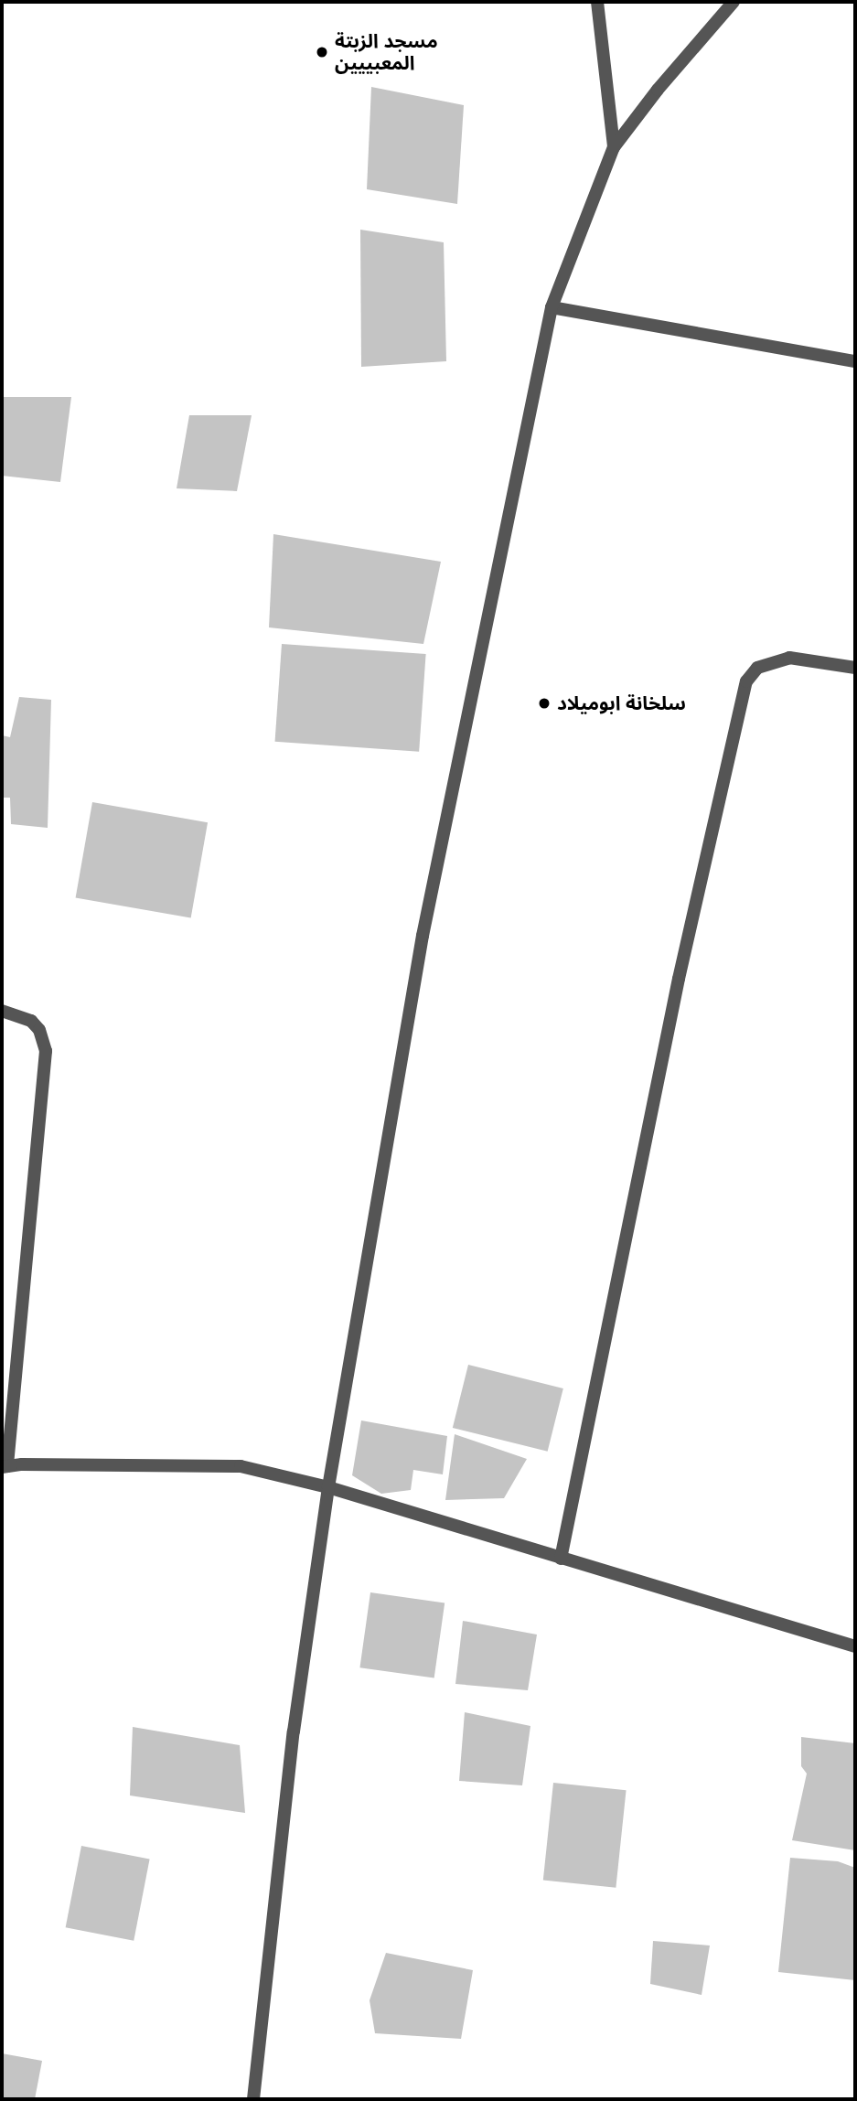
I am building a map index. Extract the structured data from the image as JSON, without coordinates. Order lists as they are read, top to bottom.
{
  "places": ["مسجد الزبتة المعبييين", "سلخانة ابوميلاد"]
}
